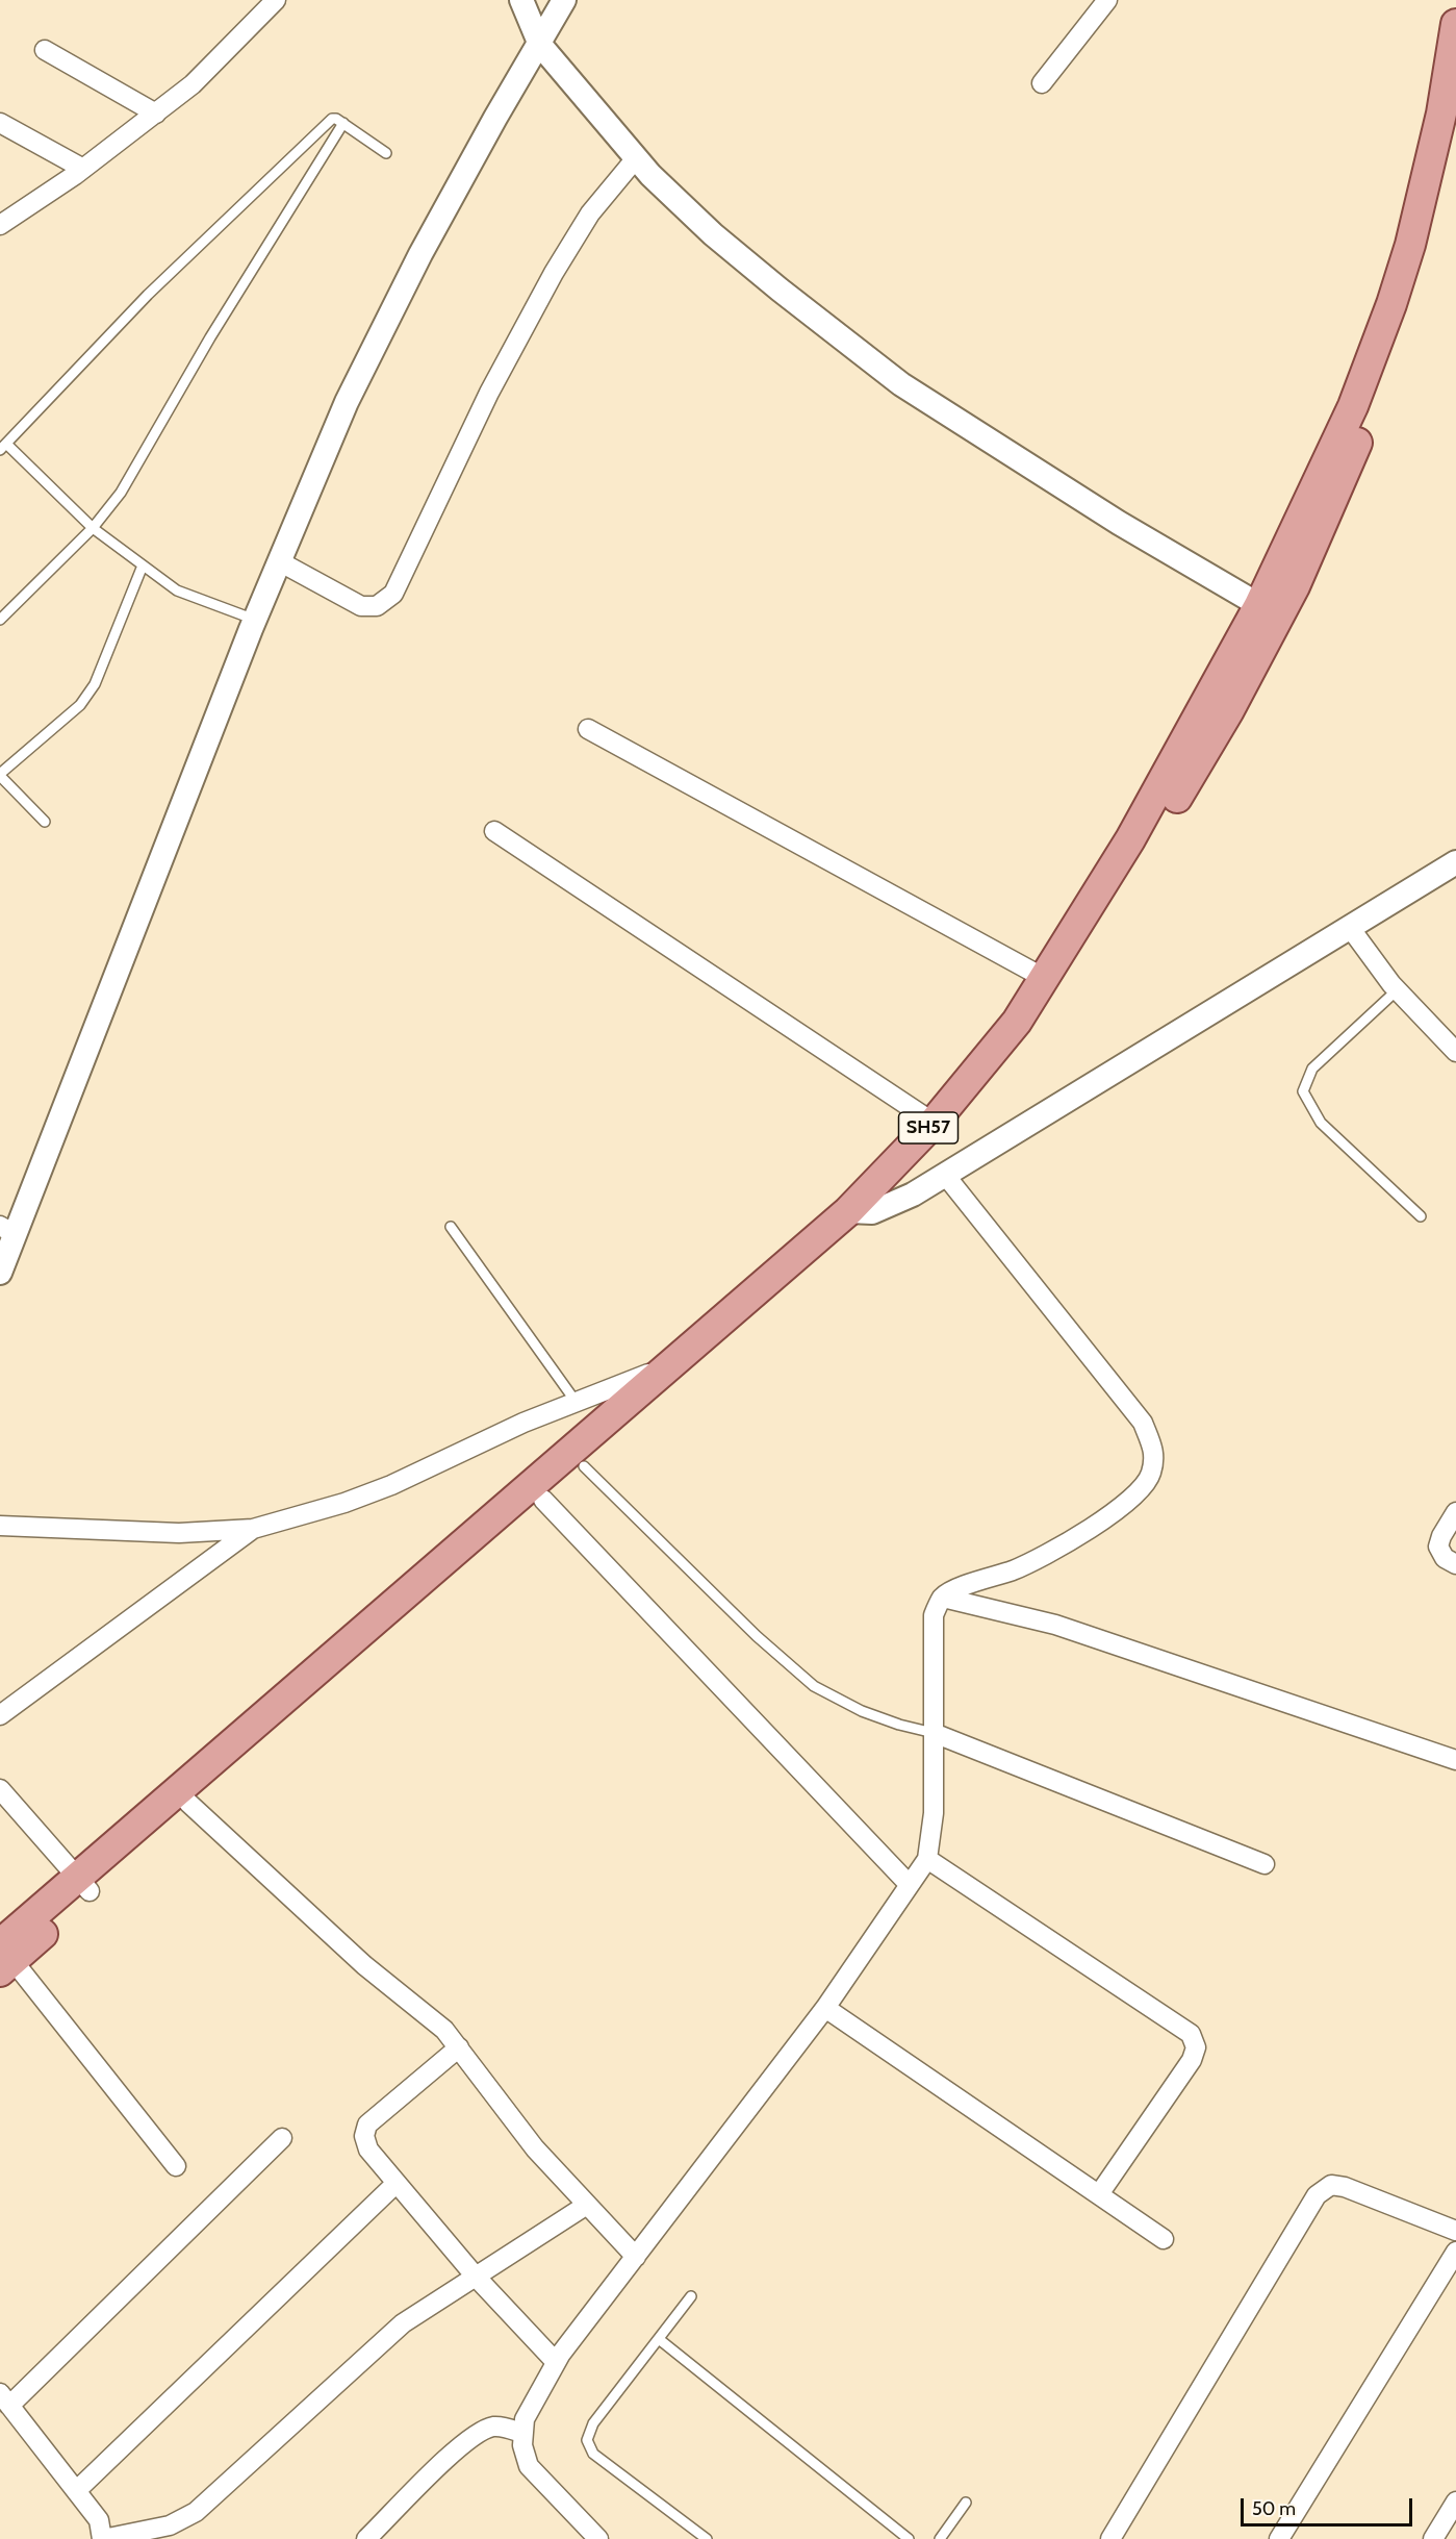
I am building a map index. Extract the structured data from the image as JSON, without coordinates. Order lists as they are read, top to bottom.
{
  "streets": {
    "main road": ["SH57"]
  },
  "scale_bar": "50 m"
}
